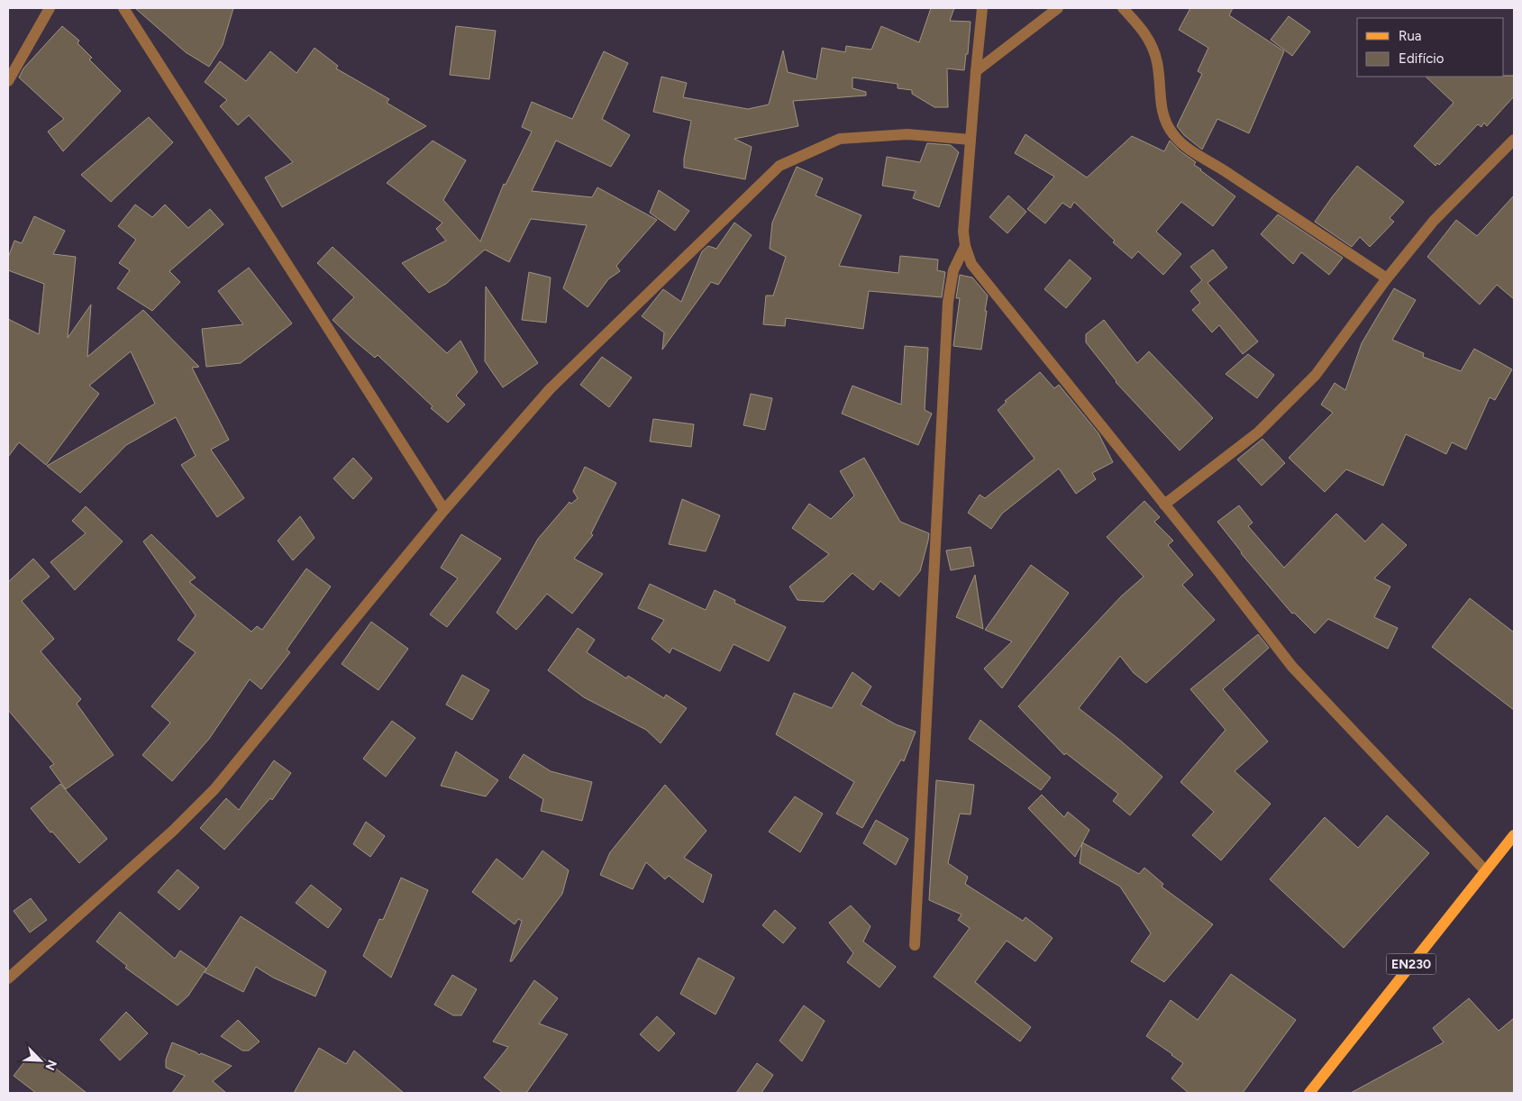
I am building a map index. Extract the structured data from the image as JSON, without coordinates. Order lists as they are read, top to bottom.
{
  "streets": {
    "main road": ["EN230"]
  },
  "legend": ["Rua", "Edifício"],
  "north": "bottom right"
}
